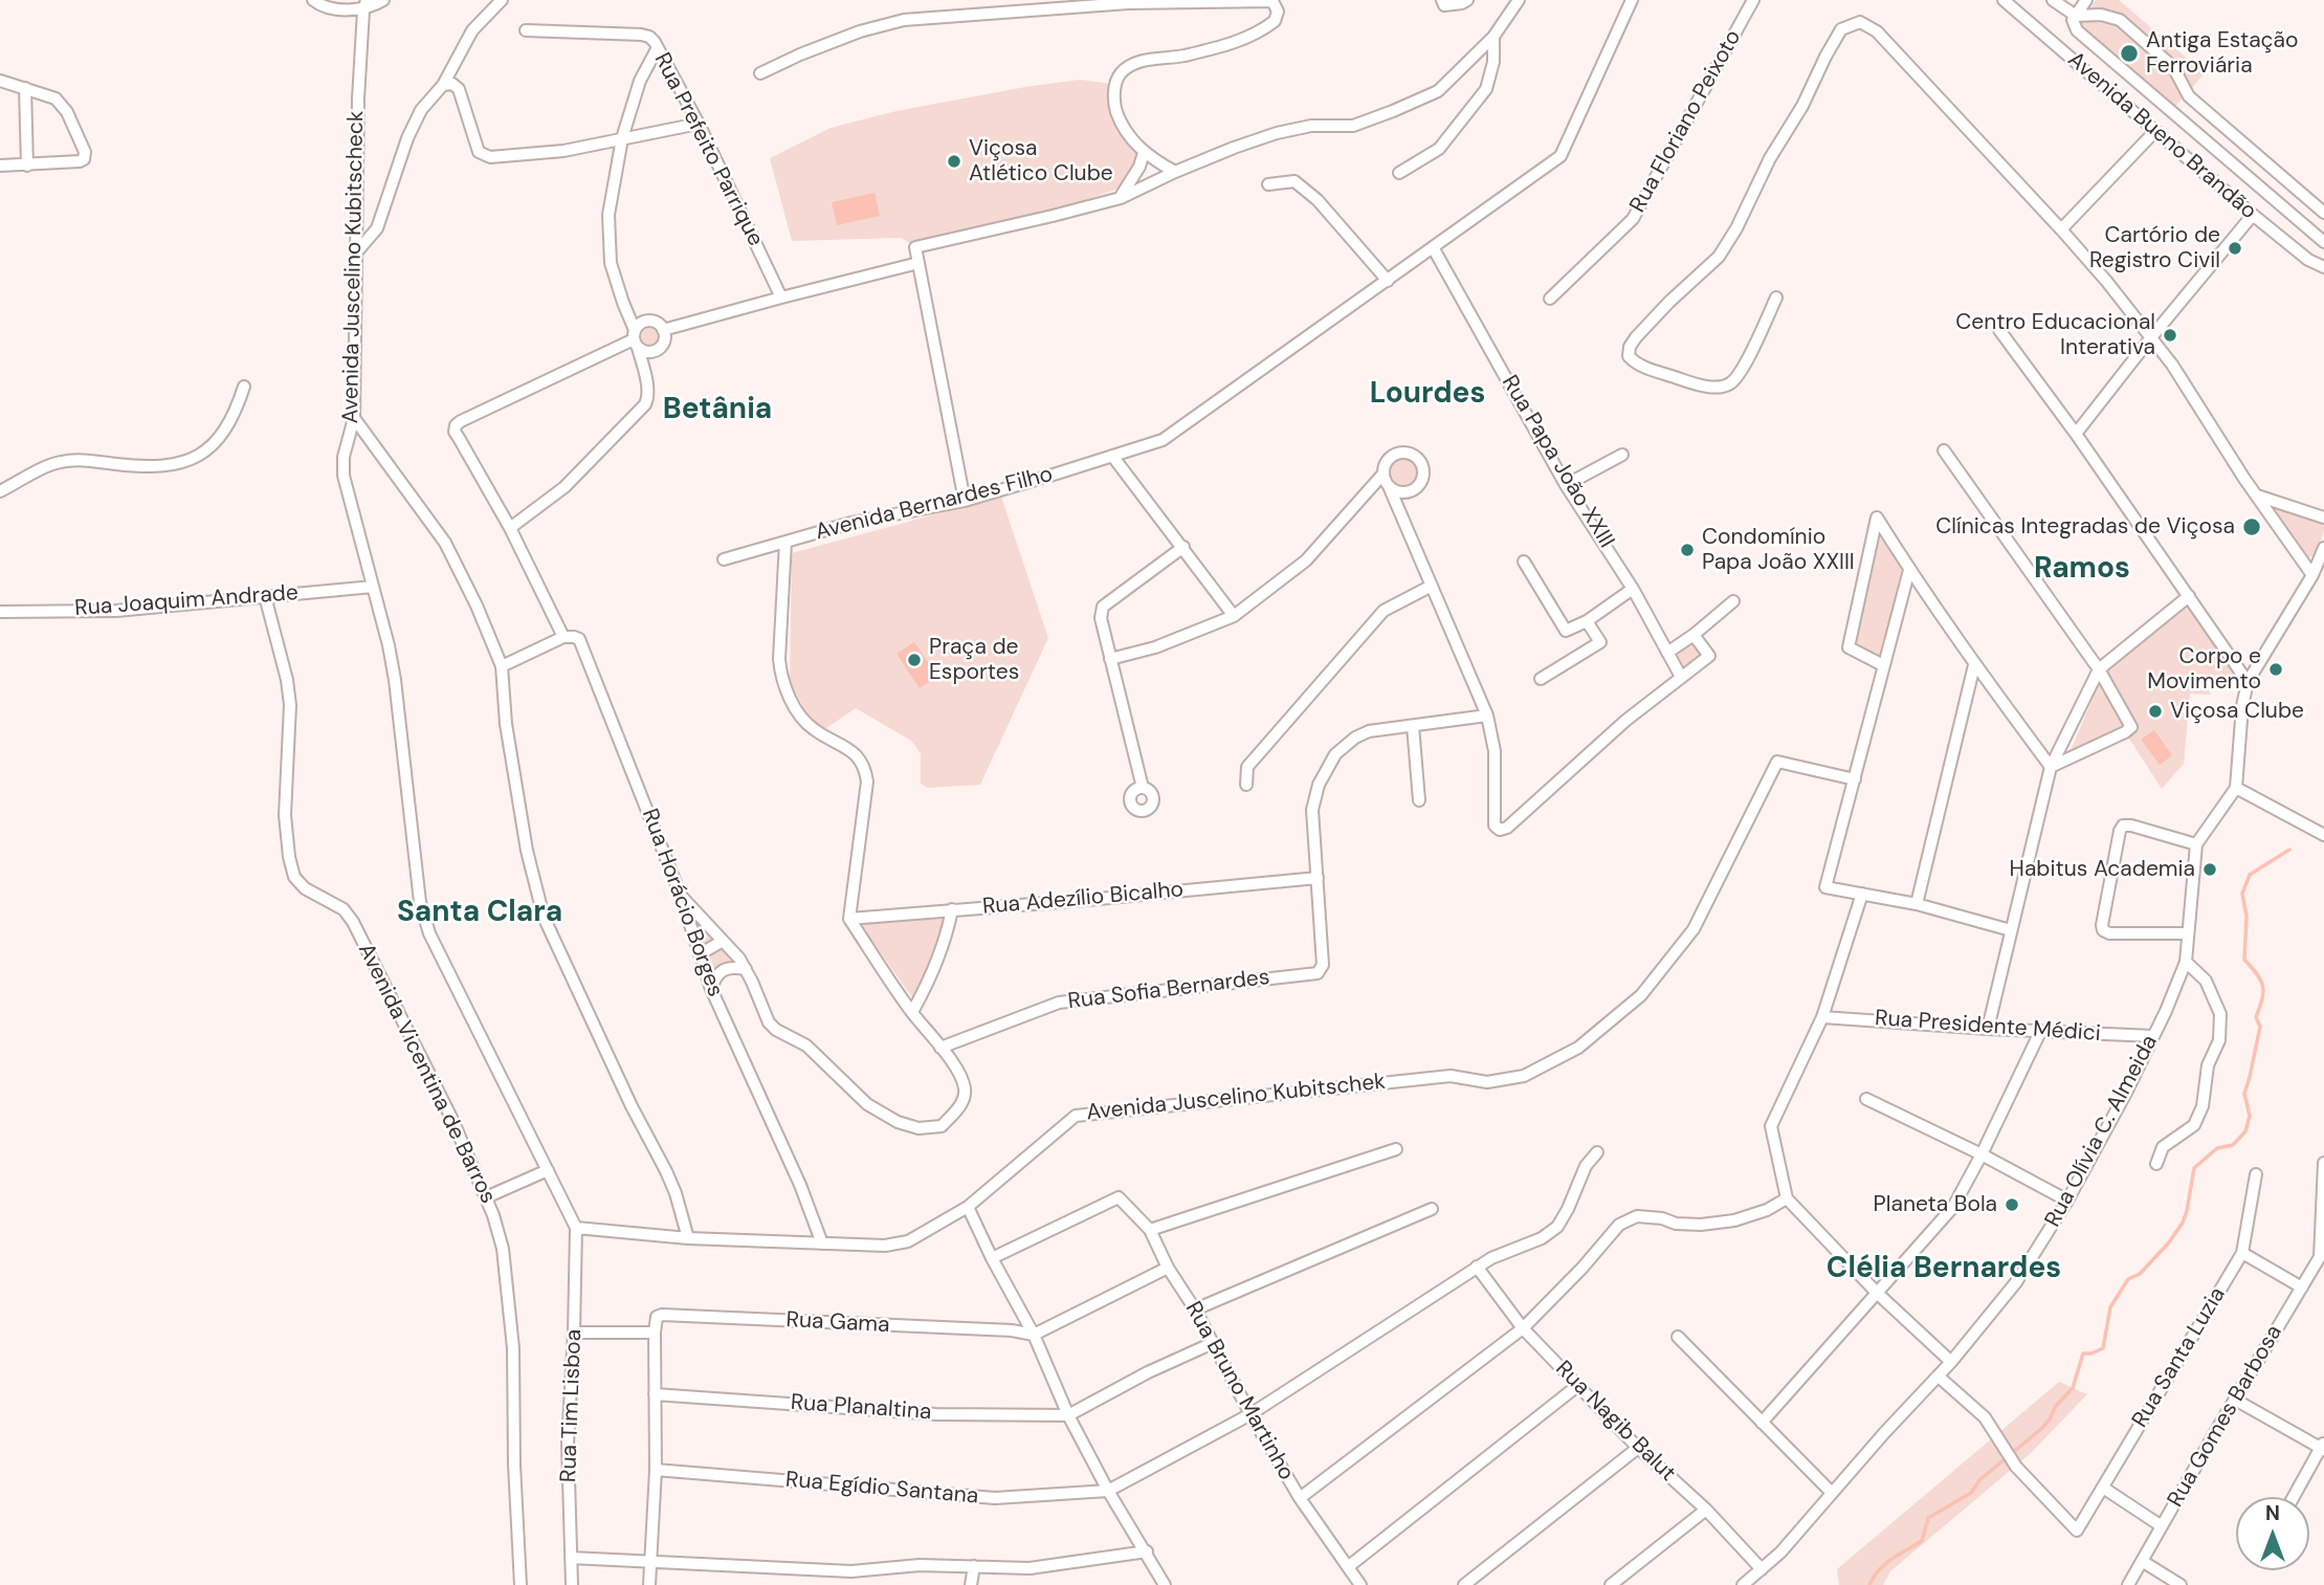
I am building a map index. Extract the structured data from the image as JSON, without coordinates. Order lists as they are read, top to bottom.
{
  "streets": {
    "street": [
      "Rua Floriano Peixoto",
      "Avenida Bueno Brandão",
      "Rua Prefeito Parrique",
      "Avenida Juscelino Kubitscheck",
      "Rua Papa João XXIII",
      "Avenida Bernardes Filho",
      "Rua Joaquim Andrade",
      "Rua Adezílio Bicalho",
      "Rua Horácio Borges",
      "Rua Sofia Bernardes",
      "Rua Presidente Médici",
      "Avenida Vicentina de Barros",
      "Avenida Juscelino Kubitschek",
      "Rua Olívia C. Almeida",
      "Rua Gama",
      "Rua Santa Luzia",
      "Rua Bruno Martinho",
      "Rua Tim Lisboa",
      "Rua Planaltina",
      "Rua Gomes Barbosa",
      "Rua Nagib Balut",
      "Rua Egídio Santana"
    ]
  },
  "crossings": [
    ["Avenida Juscelino Kubitscheck", "Rua Joaquim Andrade"],
    ["Avenida Juscelino Kubitscheck", "Avenida Juscelino Kubitschek"],
    ["Avenida Juscelino Kubitscheck", "Rua Tim Lisboa"],
    ["Rua Papa João XXIII", "Avenida Bernardes Filho"],
    ["Rua Joaquim Andrade", "Avenida Vicentina de Barros"],
    ["Rua Adezílio Bicalho", "Rua Sofia Bernardes"],
    ["Rua Horácio Borges", "Avenida Juscelino Kubitschek"],
    ["Rua Presidente Médici", "Rua Olívia C. Almeida"],
    ["Avenida Juscelino Kubitschek", "Rua Tim Lisboa"],
    ["Rua Olívia C. Almeida", "Rua Santa Luzia"],
    ["Rua Olívia C. Almeida", "Rua Nagib Balut"]
  ],
  "districts": [
    "Lourdes",
    "Betânia",
    "Ramos",
    "Santa Clara",
    "Clélia Bernardes"
  ],
  "places": [
    "Antiga Estação Ferroviária",
    "Viçosa Atlético Clube",
    "Cartório de Registro Civil",
    "Centro Educacional Interativa",
    "Clínicas Integradas de Viçosa",
    "Condomínio Papa João XXIII",
    "Praça de Esportes",
    "Corpo e Movimento",
    "Viçosa Clube",
    "Habitus Academia",
    "Planeta Bola"
  ],
  "north": "top"
}
